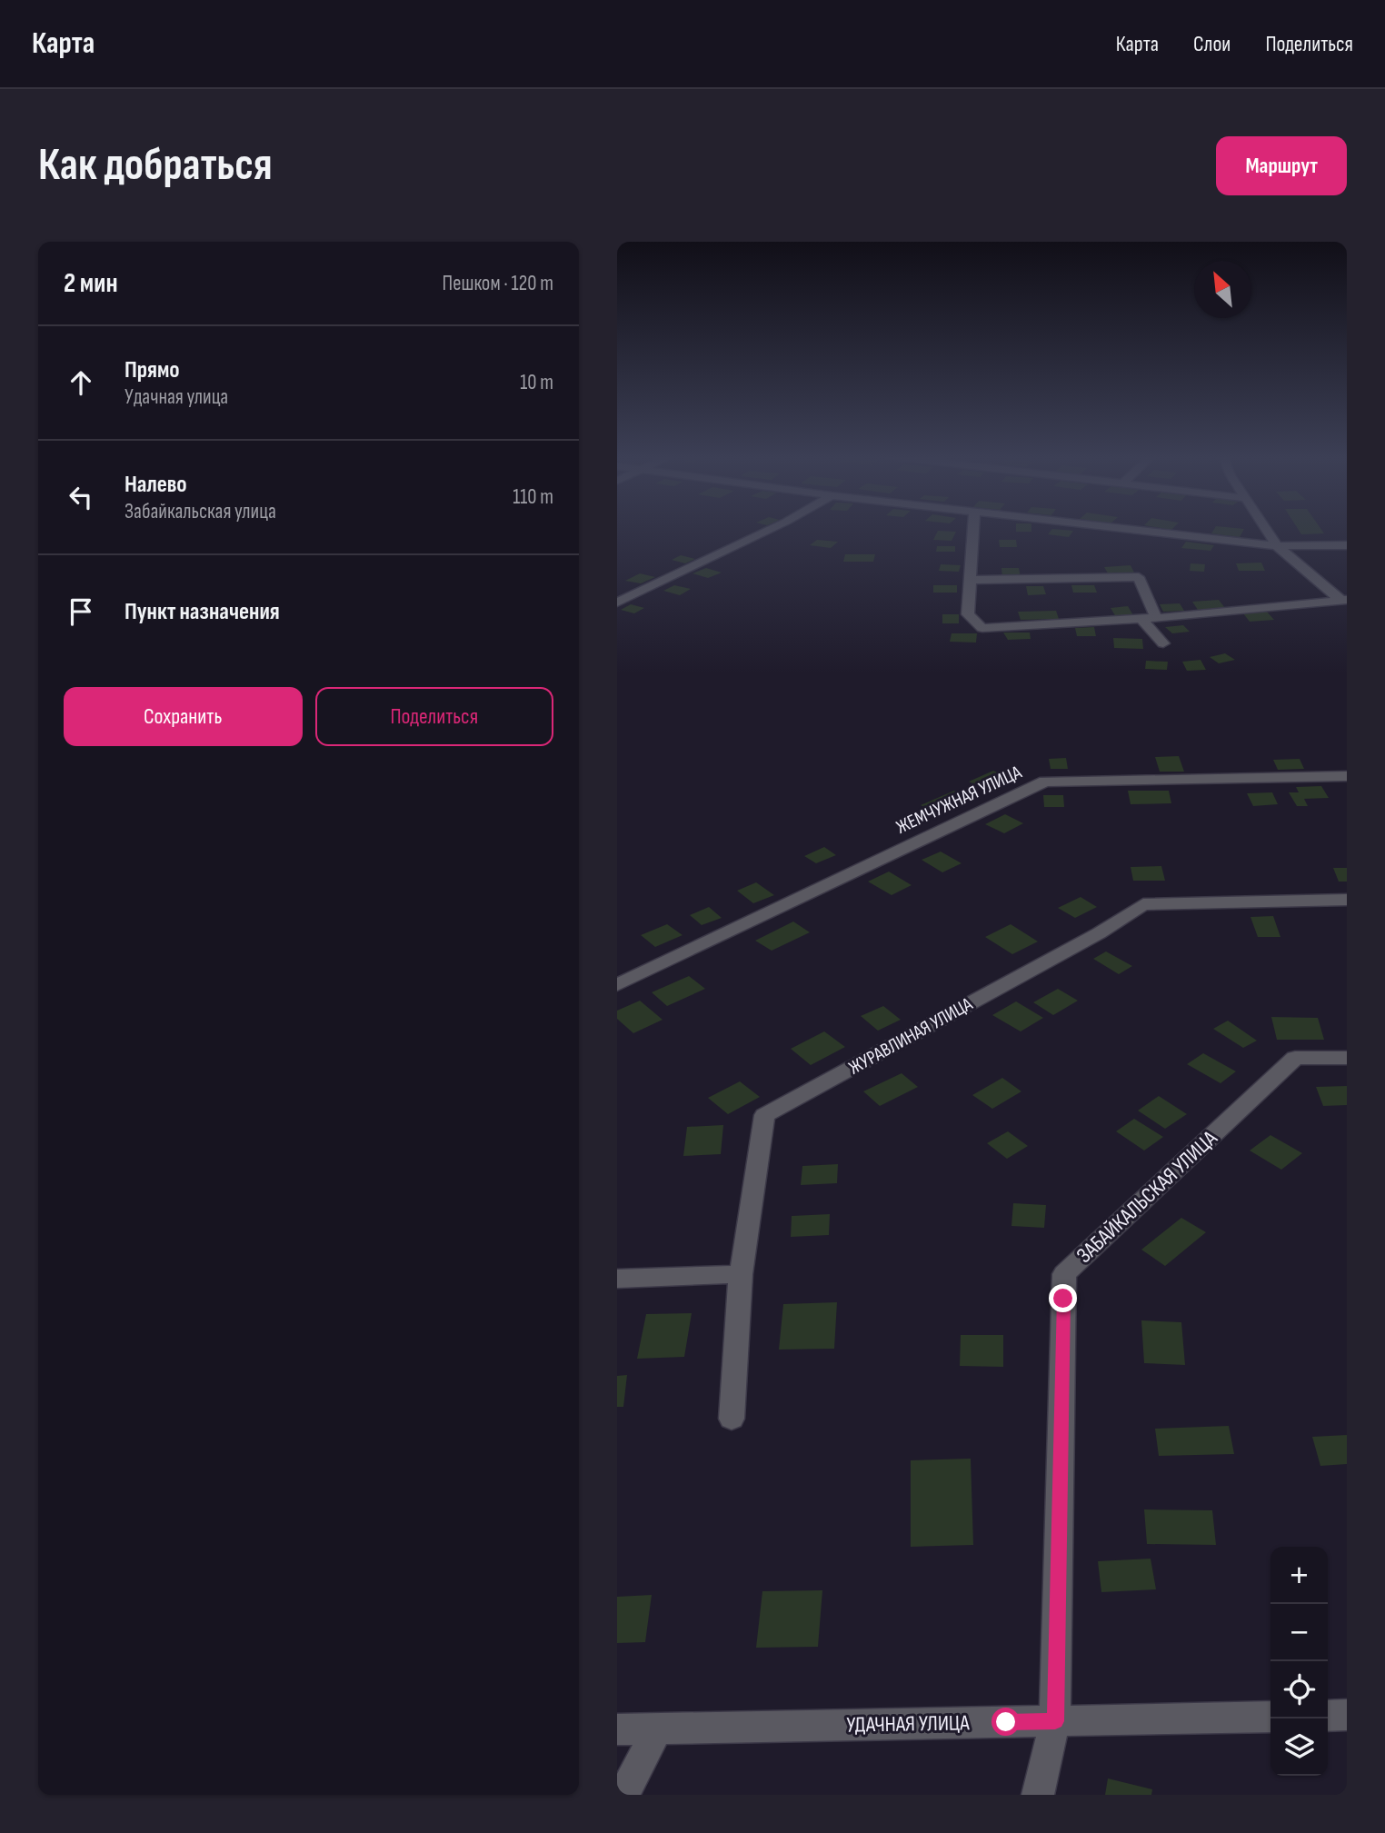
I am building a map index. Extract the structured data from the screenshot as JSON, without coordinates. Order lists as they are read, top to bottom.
{
  "streets": {
    "street": [
      "ЖЕМЧУЖНАЯ УЛИЦА",
      "ЖУРАВЛИНАЯ УЛИЦА",
      "ЗАБАЙКАЛЬСКАЯ УЛИЦА",
      "УДАЧНАЯ УЛИЦА"
    ]
  },
  "crossings": [
    ["ЗАБАЙКАЛЬСКАЯ УЛИЦА", "УДАЧНАЯ УЛИЦА"]
  ],
  "north": "top left",
  "page": {
    "header": "Карта",
    "nav": ["Карта", "Слои", "Поделиться"],
    "buttons": [
      "Маршрут",
      ["Сохранить", "Поделиться"]
    ],
    "title": "Как добраться",
    "heading": ["2 мин", "Пешком · 120 m"],
    "list": [
      ["Прямо", "Удачная улица", "10 m"],
      ["Налево", "Забайкальская улица", "110 m"],
      "Пункт назначения"
    ],
    "map_buttons": ["+", "−"]
  }
}
